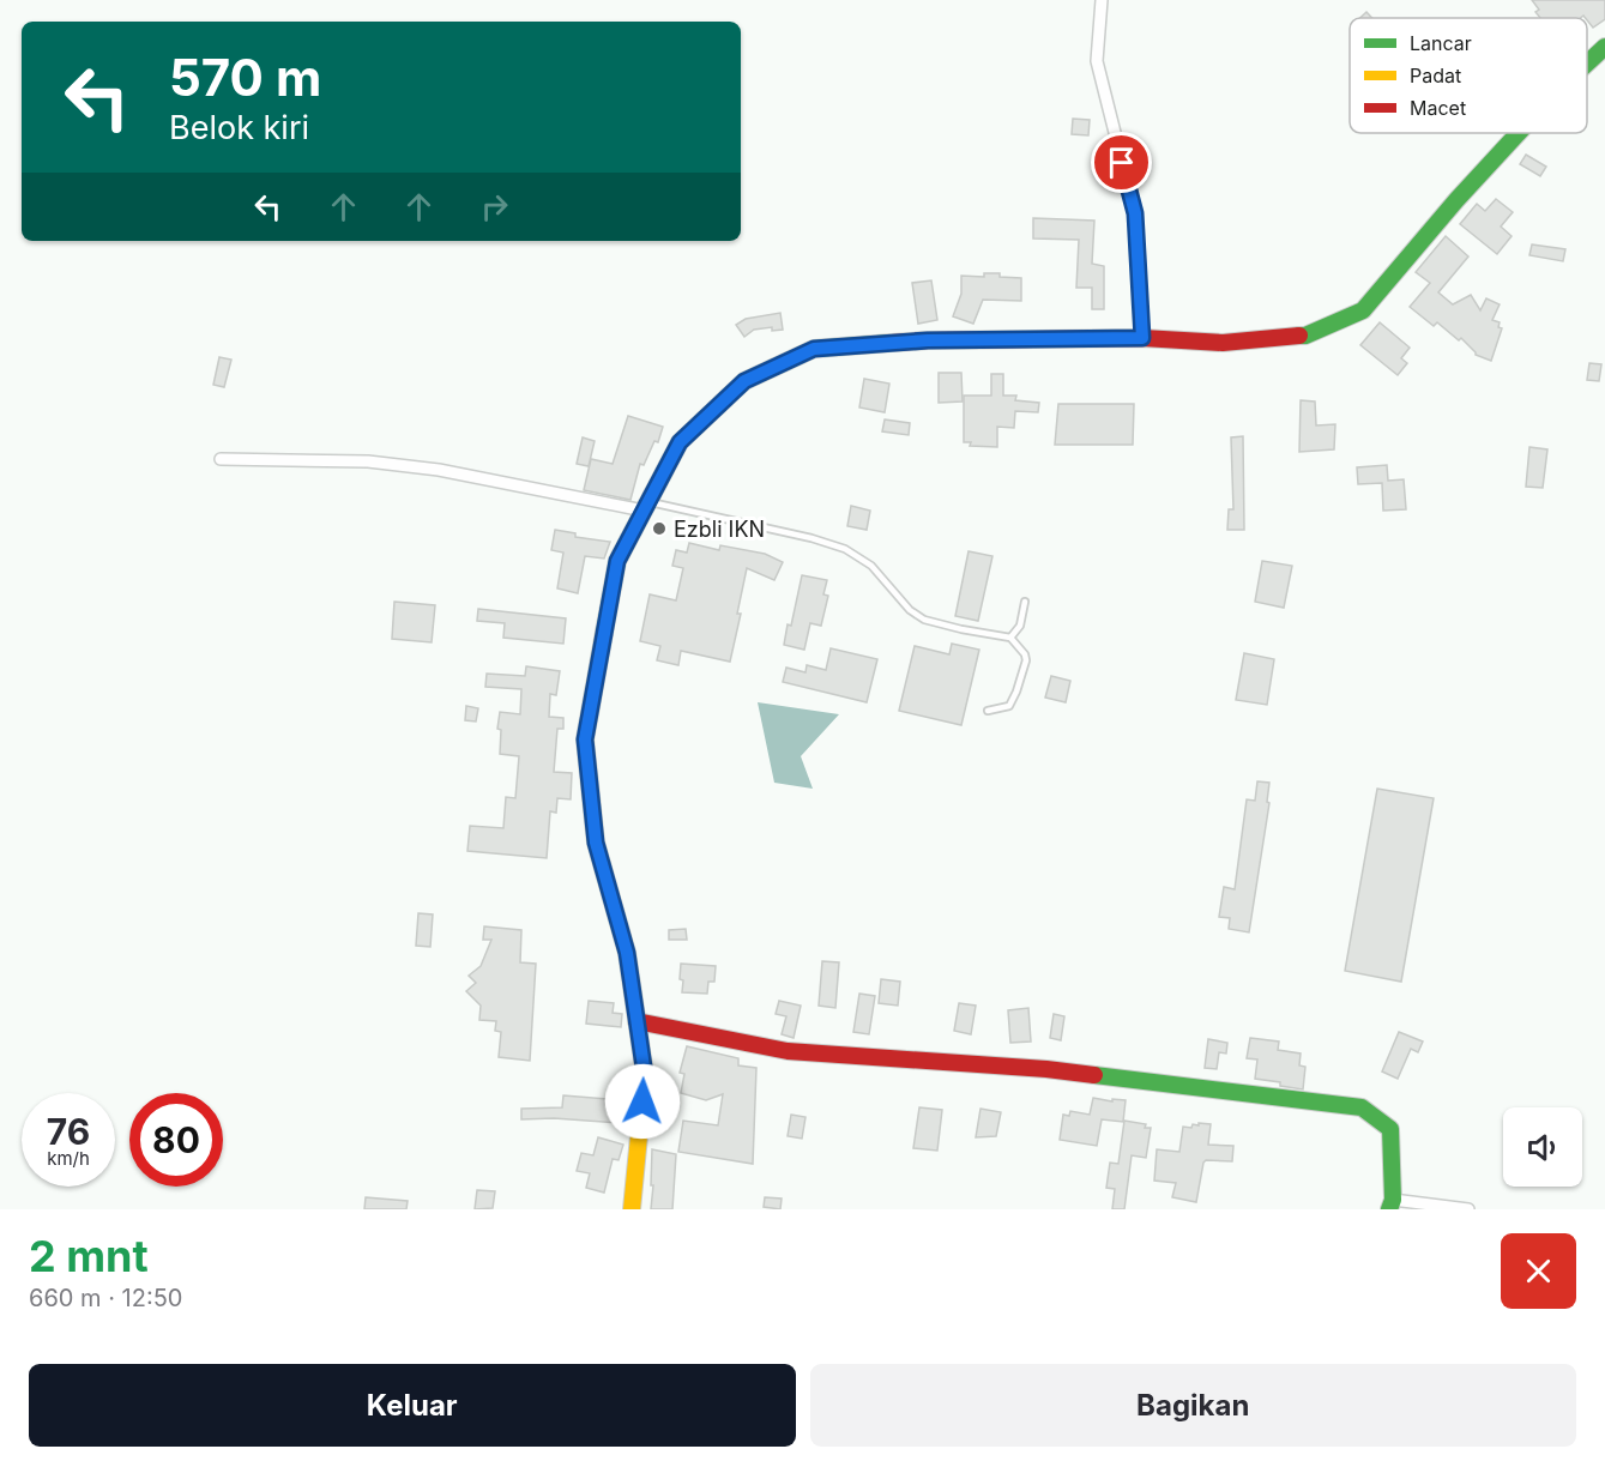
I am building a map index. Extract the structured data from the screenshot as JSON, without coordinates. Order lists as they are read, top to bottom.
{
  "places": ["Ezbli IKN"],
  "legend": ["Lancar", "Padat", "Macet"],
  "page": {
    "turn": ["570 m", "Belok kiri"],
    "speed": "76 km/h",
    "limit": "80",
    "heading": ["2 mnt", "660 m · 12:50"],
    "buttons": ["Keluar", "Bagikan"]
  }
}
